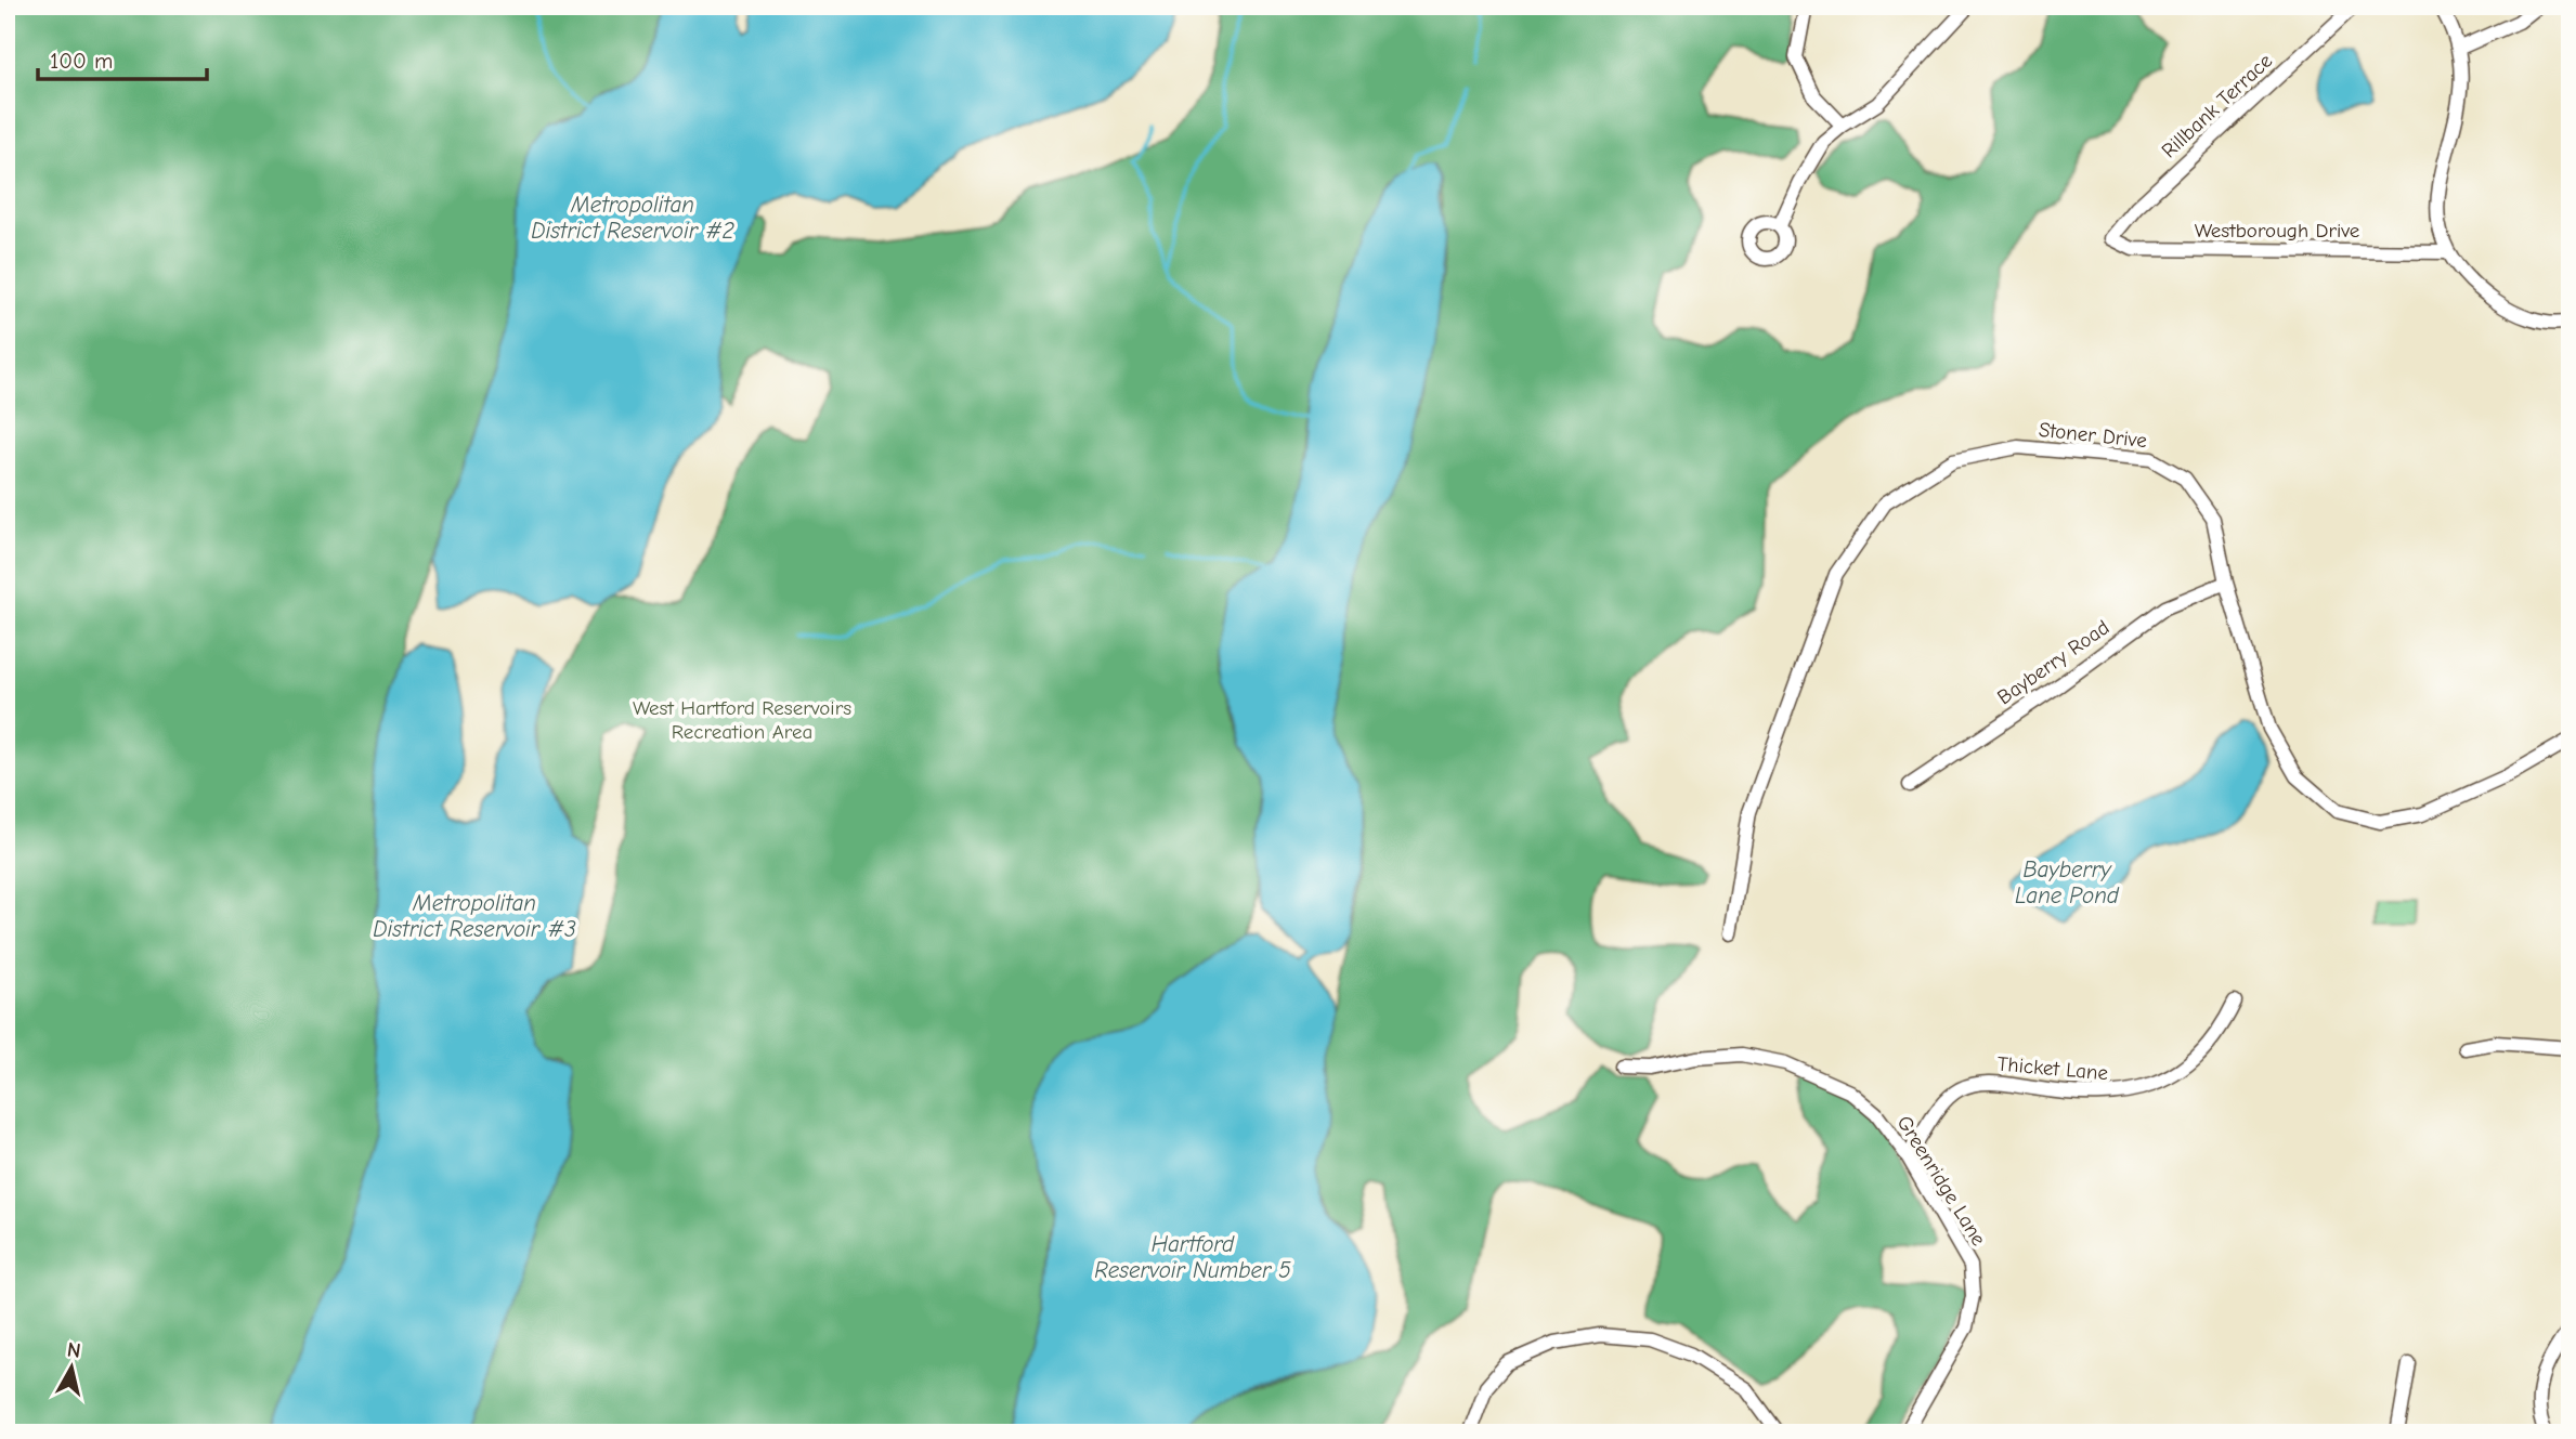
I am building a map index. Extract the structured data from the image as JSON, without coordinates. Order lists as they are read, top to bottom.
{
  "streets": {
    "street": [
      "Rillbank Terrace",
      "Westborough Drive",
      "Stoner Drive",
      "Bayberry Road",
      "Thicket Lane",
      "Greenridge Lane"
    ]
  },
  "crossings": [
    ["Rillbank Terrace", "Westborough Drive"],
    ["Stoner Drive", "Bayberry Road"],
    ["Thicket Lane", "Greenridge Lane"]
  ],
  "water": [
    "Metropolitan District Reservoir #2",
    "Bayberry Lane Pond",
    "Metropolitan District Reservoir #3",
    "Hartford Reservoir Number 5"
  ],
  "parks": ["West Hartford Reservoirs Recreation Area"],
  "scale_bar": "100 m",
  "north": "top"
}
